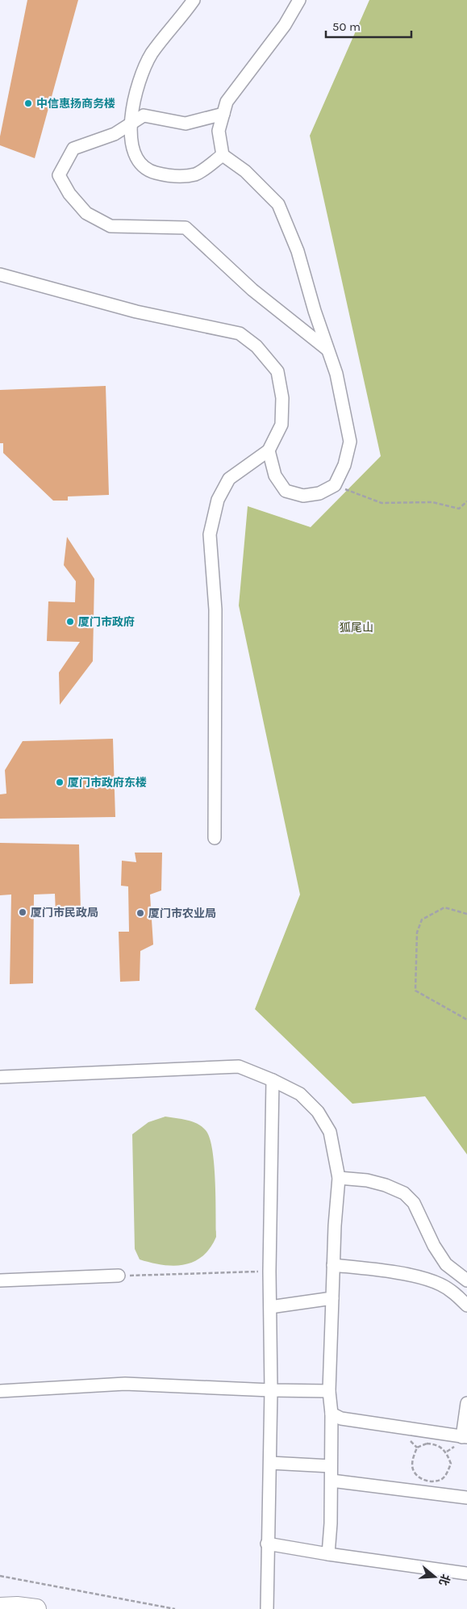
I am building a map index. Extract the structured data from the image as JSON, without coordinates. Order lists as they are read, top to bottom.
{
  "parks": ["狐尾山"],
  "places": [
    "中信惠扬商务楼",
    "厦门市政府",
    "厦门市政府东楼",
    "厦门市民政局",
    "厦门市农业局"
  ],
  "scale_bar": "50 m",
  "north": "right"
}
